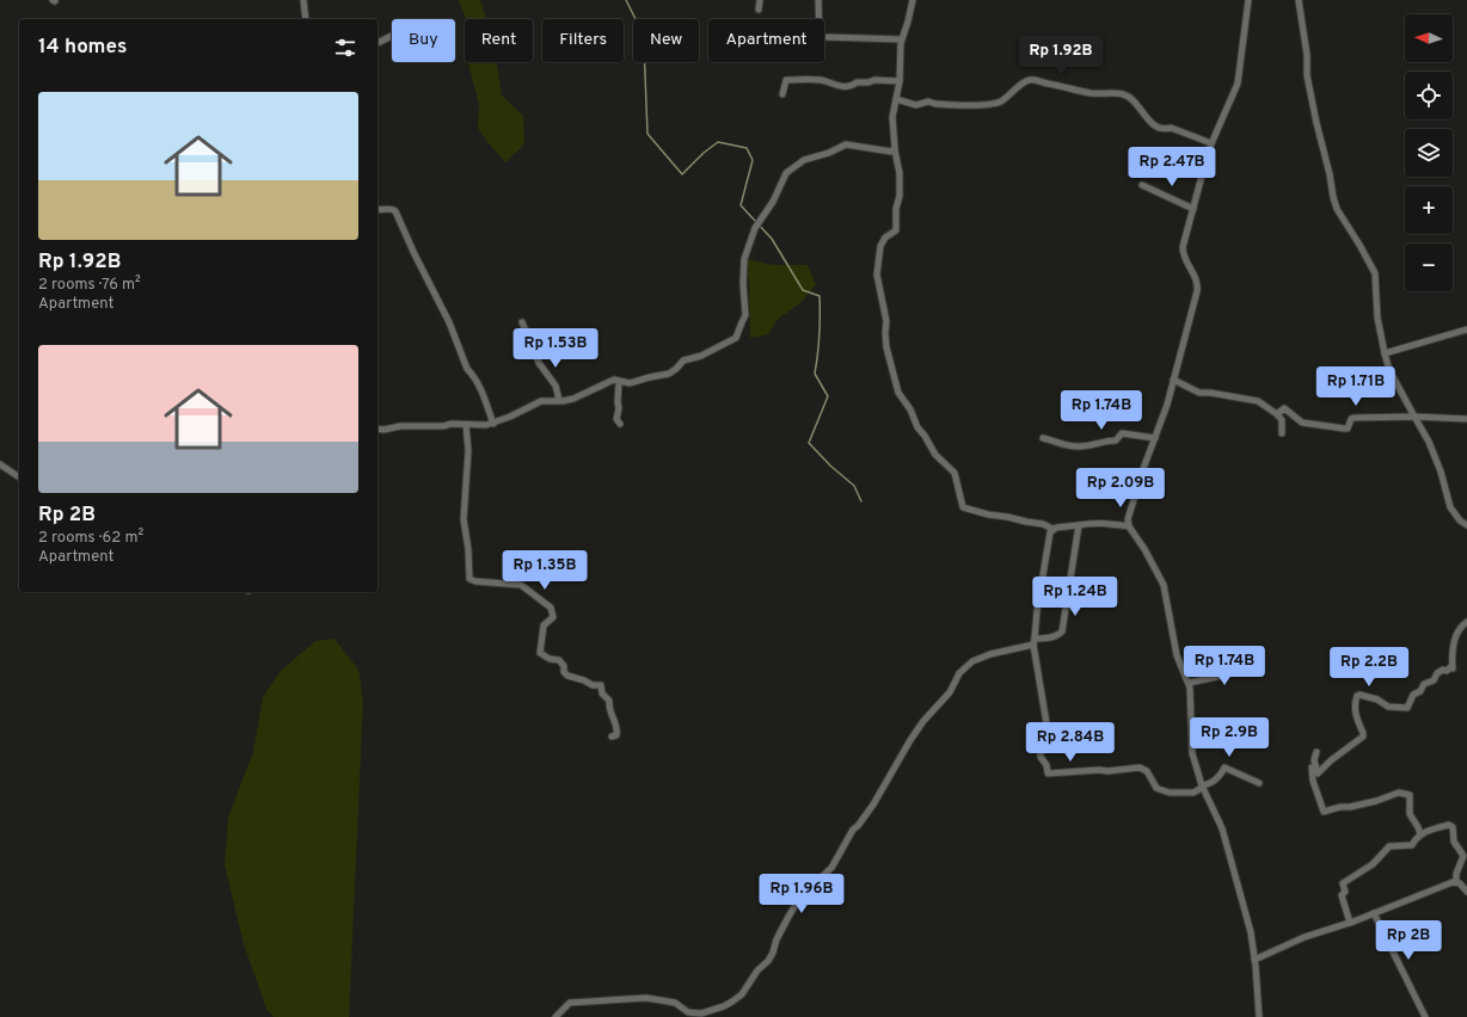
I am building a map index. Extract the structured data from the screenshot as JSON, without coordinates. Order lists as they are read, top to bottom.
{
  "north": "left",
  "page": {
    "map_buttons": ["+", "−"],
    "chip": [
      "Buy",
      "Rent",
      "Filters",
      "New",
      "Apartment"
    ],
    "heading": "14 homes",
    "price": [
      "Rp 1.92B",
      "Rp 2.47B",
      "Rp 1.53B",
      "Rp 1.71B",
      "Rp 1.74B",
      "Rp 2.09B",
      "Rp 1.35B",
      "Rp 1.24B",
      "Rp 1.74B",
      "Rp 2.2B",
      "Rp 2.9B",
      "Rp 2.84B",
      "Rp 1.96B",
      "Rp 2B"
    ],
    "list": [
      {
        "name": "Rp 1.92B",
        "note": "2 rooms · 76 m² · Apartment"
      },
      {
        "name": "Rp 2B",
        "note": "2 rooms · 62 m² · Apartment"
      }
    ]
  }
}
